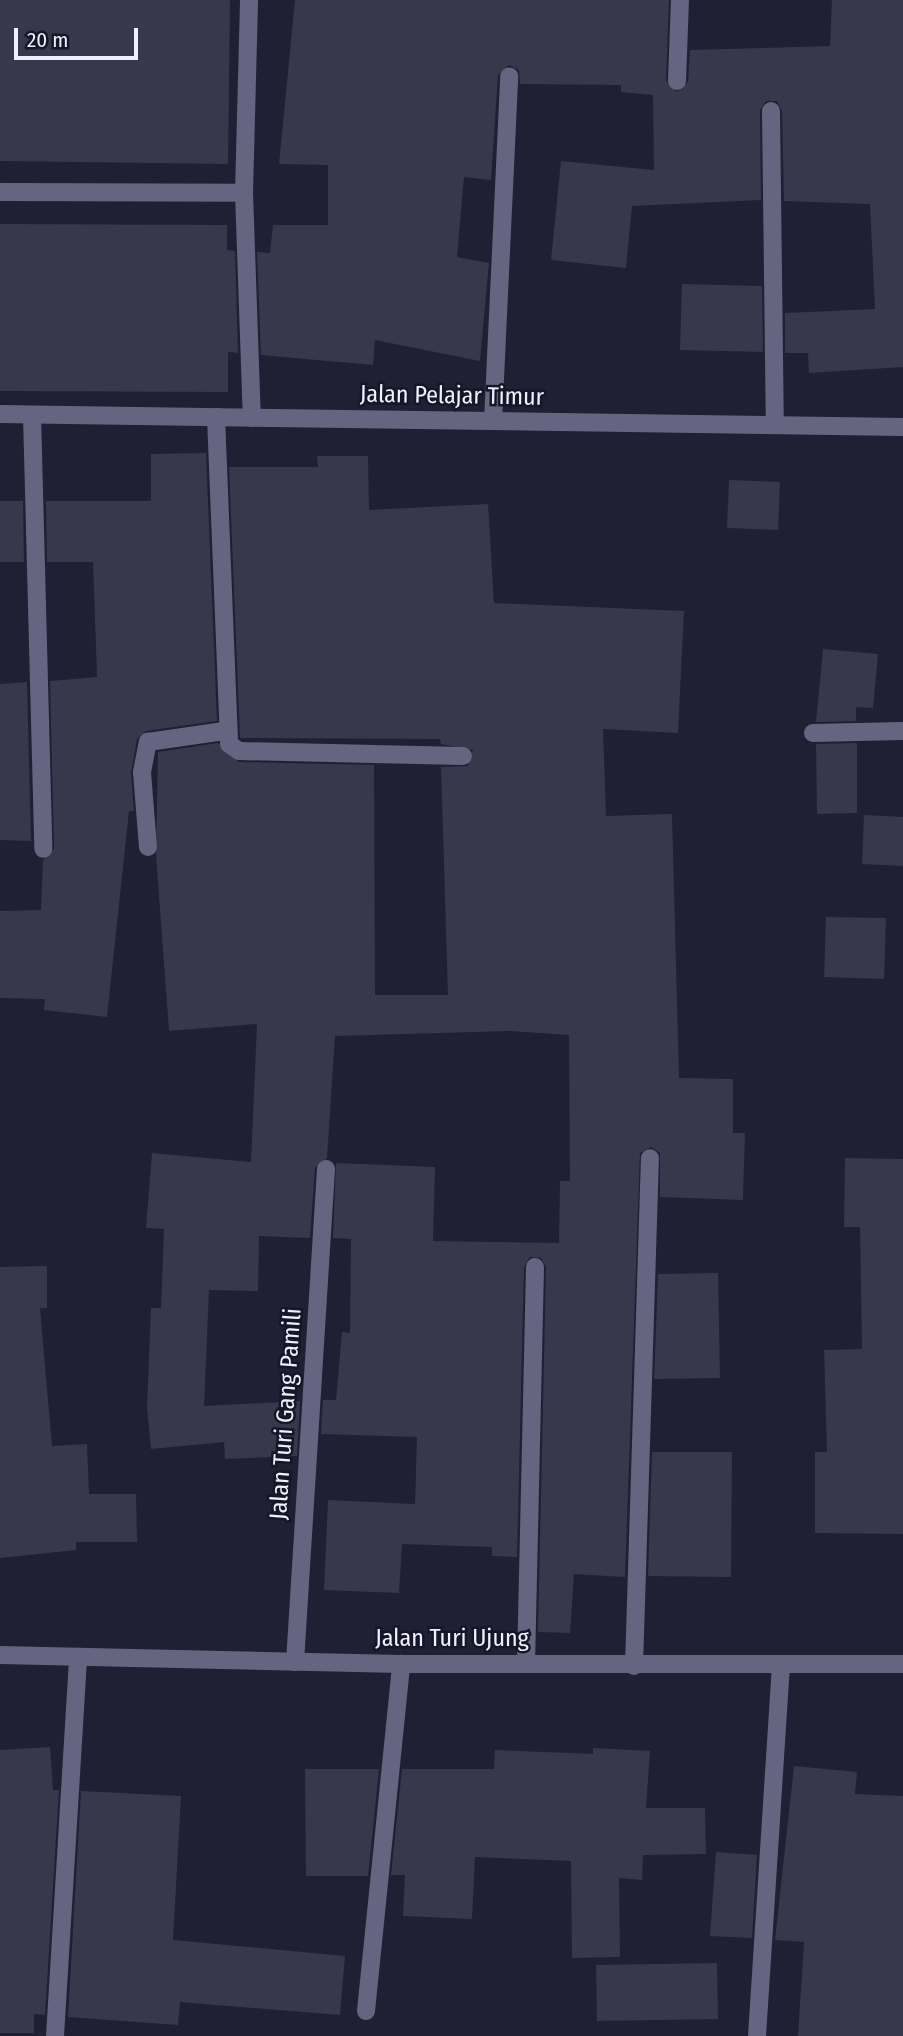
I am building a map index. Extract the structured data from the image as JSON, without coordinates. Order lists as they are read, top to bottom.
{
  "streets": {
    "street": ["Jalan Pelajar Timur", "Jalan Turi Gang Pamili", "Jalan Turi Ujung"]
  },
  "crossings": [
    ["Jalan Turi Gang Pamili", "Jalan Turi Ujung"]
  ],
  "scale_bar": "20 m"
}
